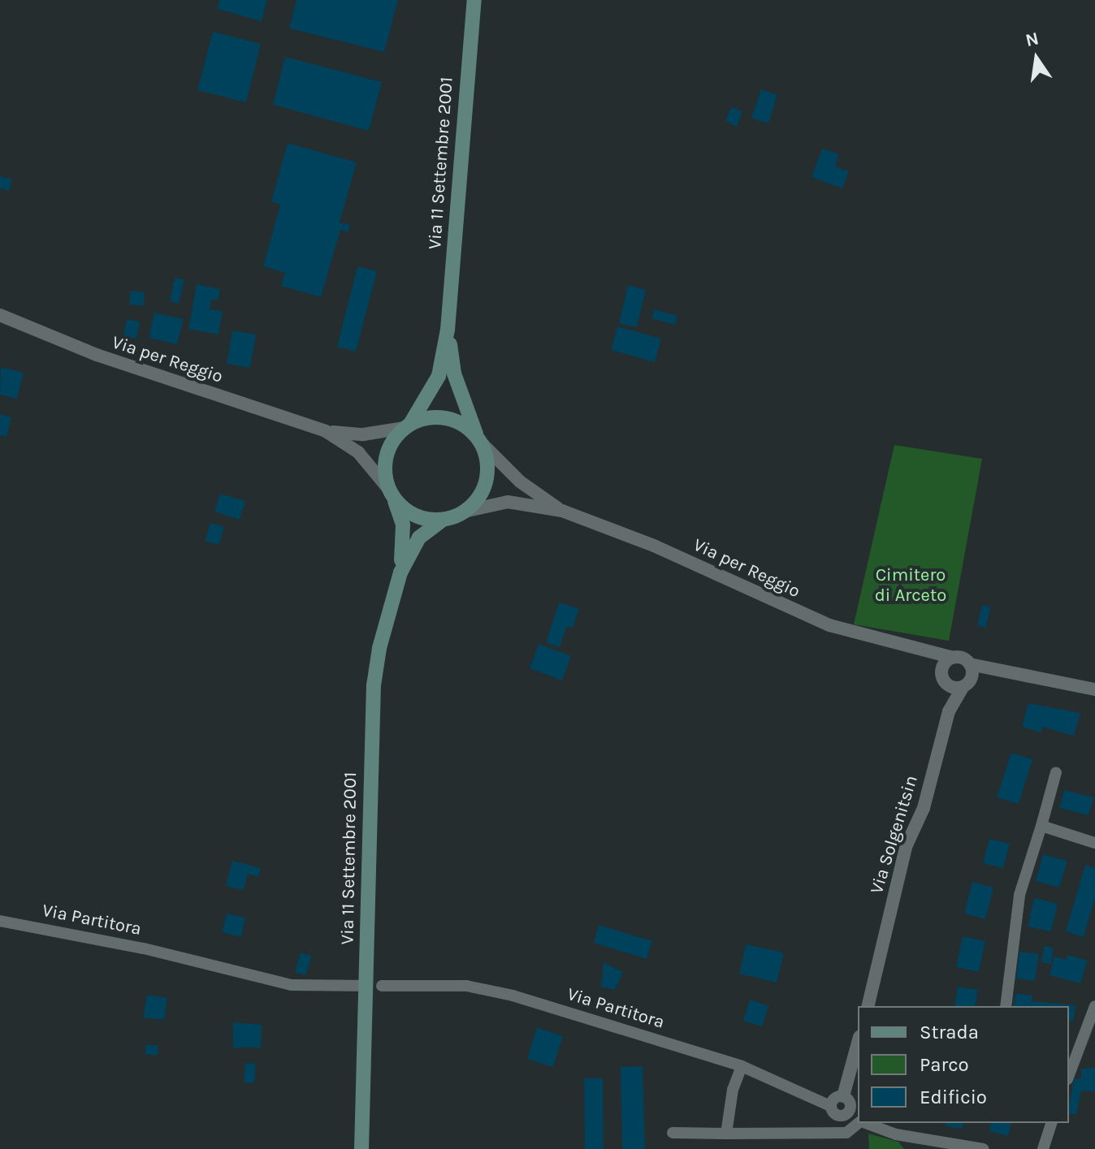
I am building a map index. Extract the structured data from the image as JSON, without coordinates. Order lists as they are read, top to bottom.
{
  "streets": {
    "main road": ["Via 11 Settembre 2001"],
    "street": ["Via per Reggio", "Via Solgenitsin", "Via Partitora"]
  },
  "crossings": [
    ["Via 11 Settembre 2001", "Via per Reggio"],
    ["Via 11 Settembre 2001", "Via Partitora"],
    ["Via per Reggio", "Via Solgenitsin"]
  ],
  "parks": ["Cimitero di Arceto"],
  "legend": ["Strada", "Parco", "Edificio"],
  "north": "top"
}
